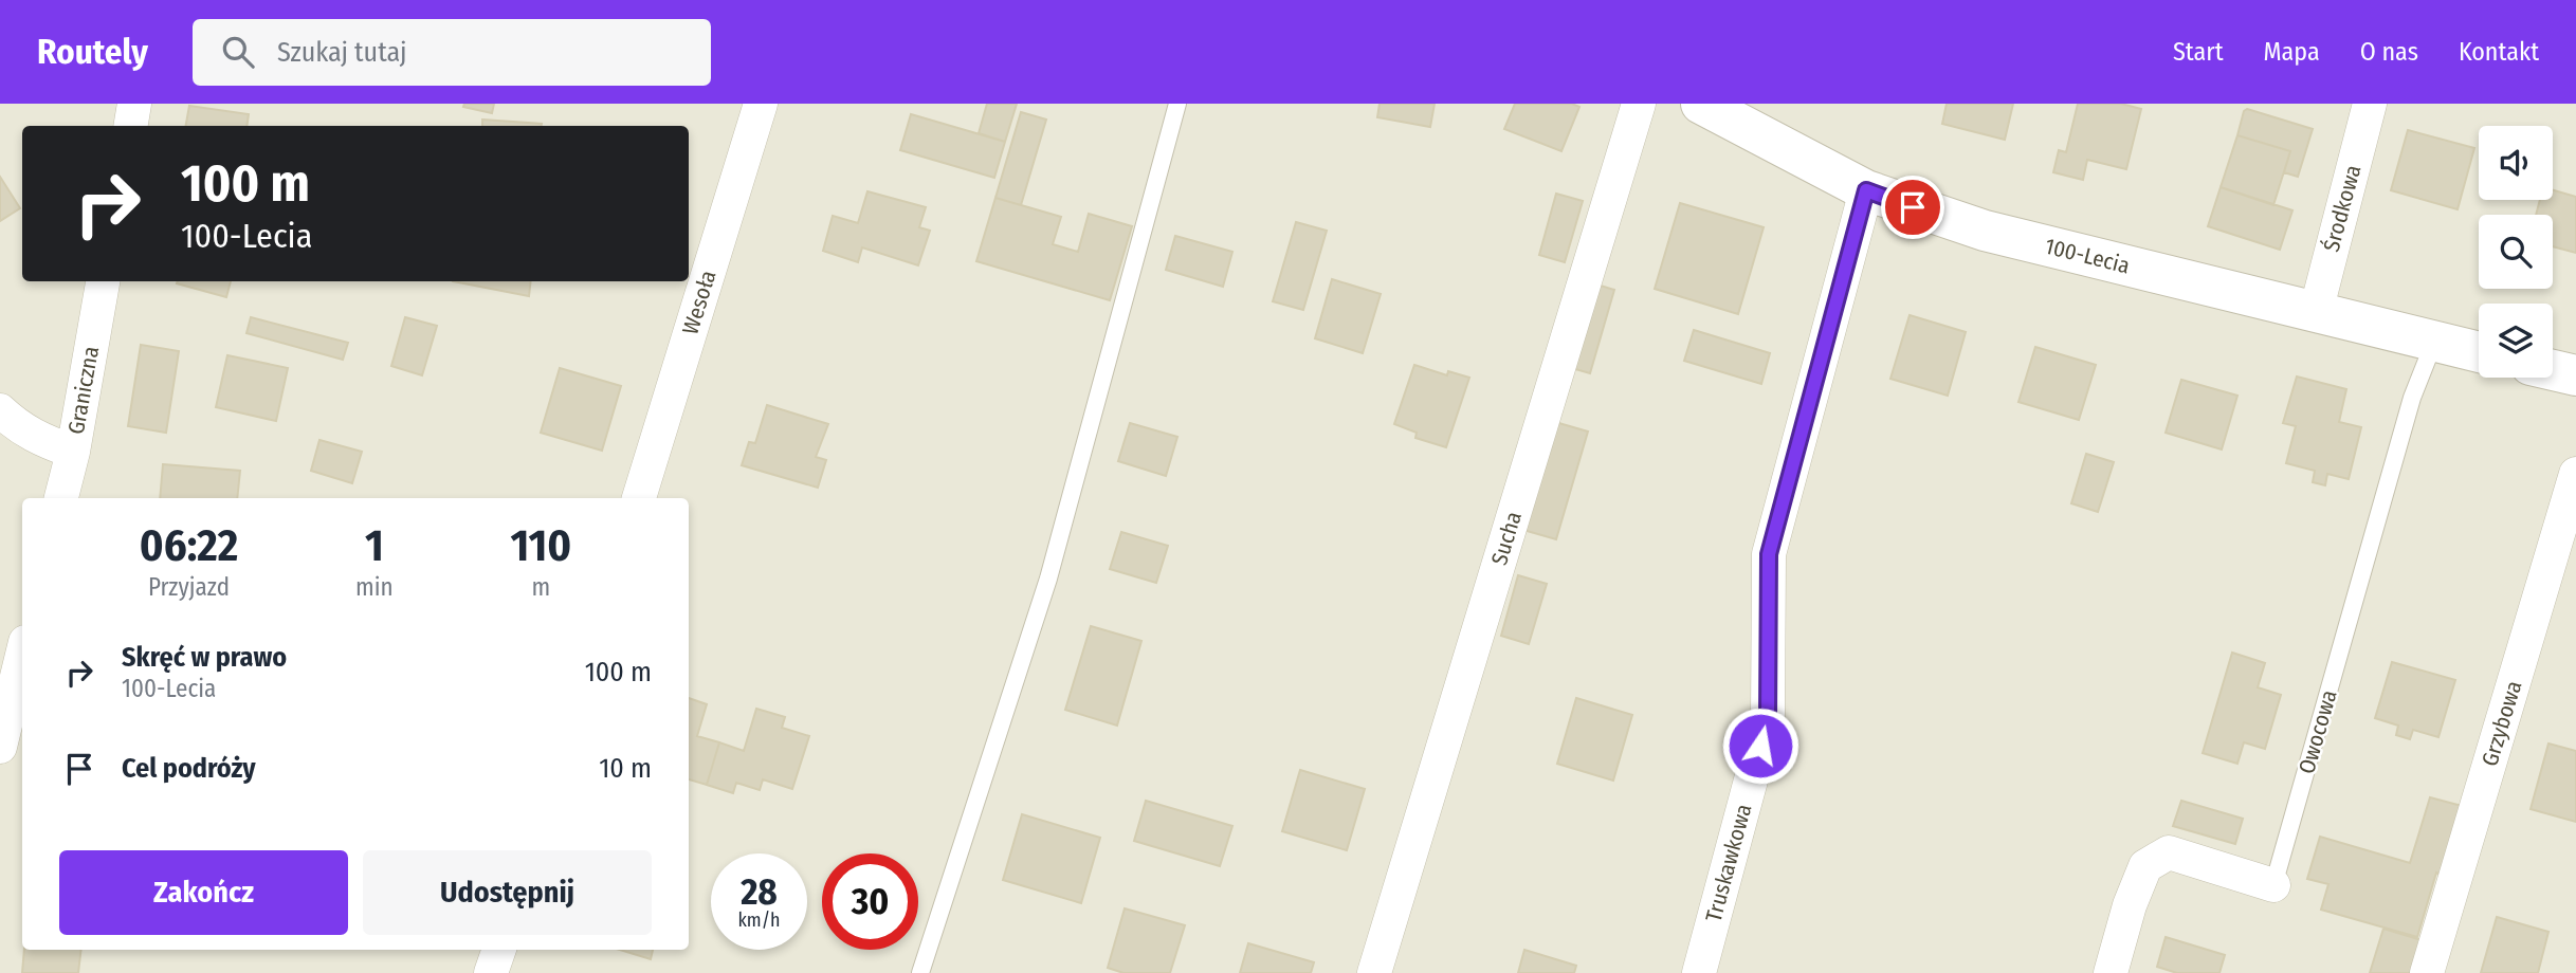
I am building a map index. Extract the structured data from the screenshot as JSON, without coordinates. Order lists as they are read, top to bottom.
{
  "streets": {
    "street": [
      "Środkowa",
      "100-Lecia",
      "Wesoła",
      "Graniczna",
      "Sucha",
      "Grzybowa",
      "Owocowa",
      "Truskawkowa"
    ]
  },
  "crossings": [
    ["Środkowa", "100-Lecia"],
    ["100-Lecia", "Owocowa"],
    ["100-Lecia", "Truskawkowa"]
  ],
  "page": {
    "header": "Routely",
    "search": "Szukaj tutaj",
    "nav": [
      "Start",
      "Mapa",
      "O nas",
      "Kontakt"
    ],
    "turn": ["100 m", "100-Lecia"],
    "eta": [
      "06:22",
      "Przyjazd",
      "1",
      "min",
      "110",
      "m"
    ],
    "list": [
      {
        "name": "Skręć w prawo",
        "note": "100-Lecia",
        "value": "100 m"
      },
      {
        "name": "Cel podróży",
        "value": "10 m"
      }
    ],
    "buttons": ["Zakończ", "Udostępnij"],
    "speed": "28 km/h",
    "limit": "30"
  }
}
